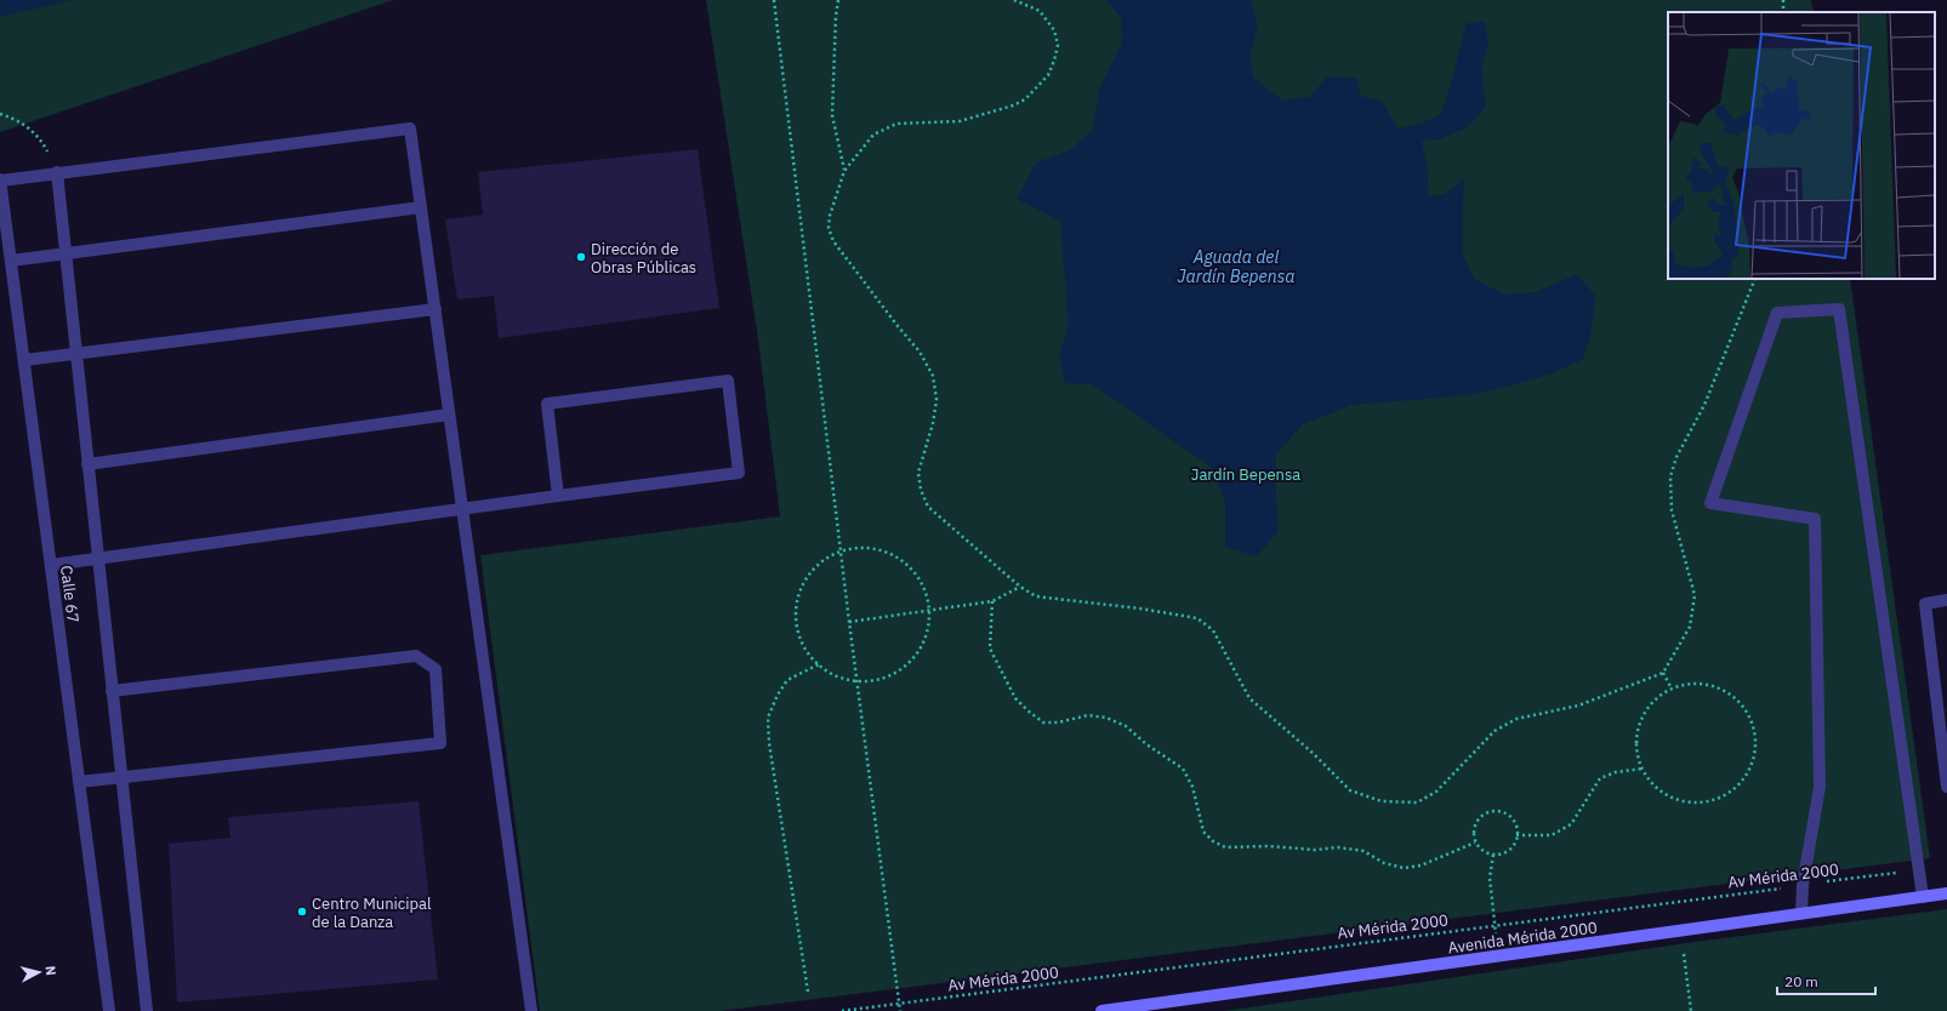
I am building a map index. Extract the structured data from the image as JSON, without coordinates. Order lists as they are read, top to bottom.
{
  "streets": {
    "main road": ["Avenida Mérida 2000"],
    "street": ["Calle 67"],
    "path": ["Av Mérida 2000"]
  },
  "water": ["Aguada del Jardín Bepensa"],
  "parks": ["Jardín Bepensa"],
  "places": ["Dirección de Obras Públicas", "Centro Municipal de la Danza"],
  "scale_bar": "20 m",
  "north": "right"
}
